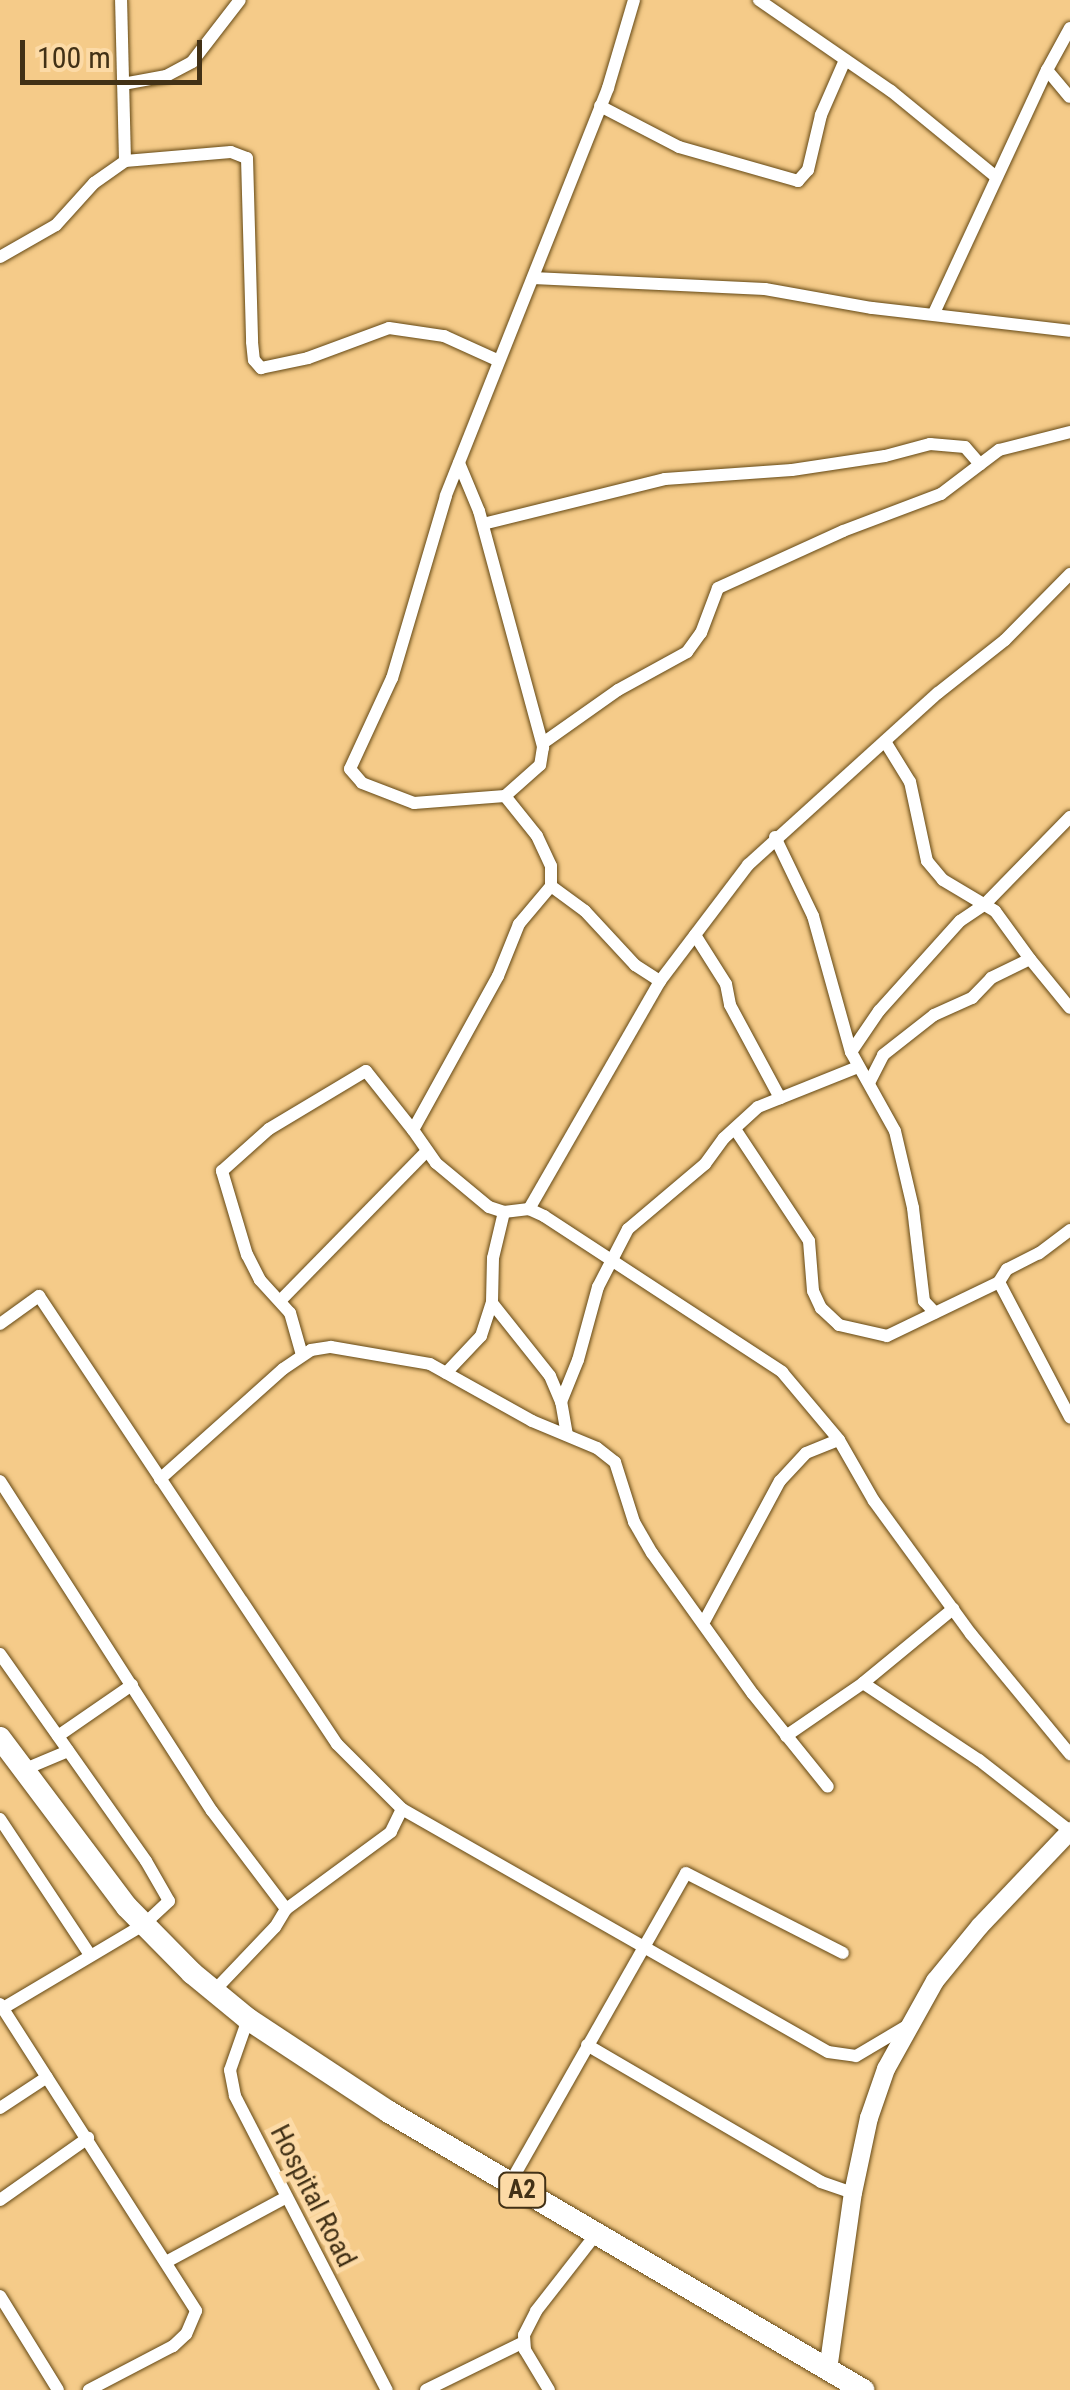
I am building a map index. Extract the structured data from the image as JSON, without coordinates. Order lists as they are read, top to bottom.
{
  "streets": {
    "highway": ["A2"],
    "street": ["Hospital Road"]
  },
  "crossings": [
    ["A2", "Hospital Road"]
  ],
  "scale_bar": "100 m"
}
